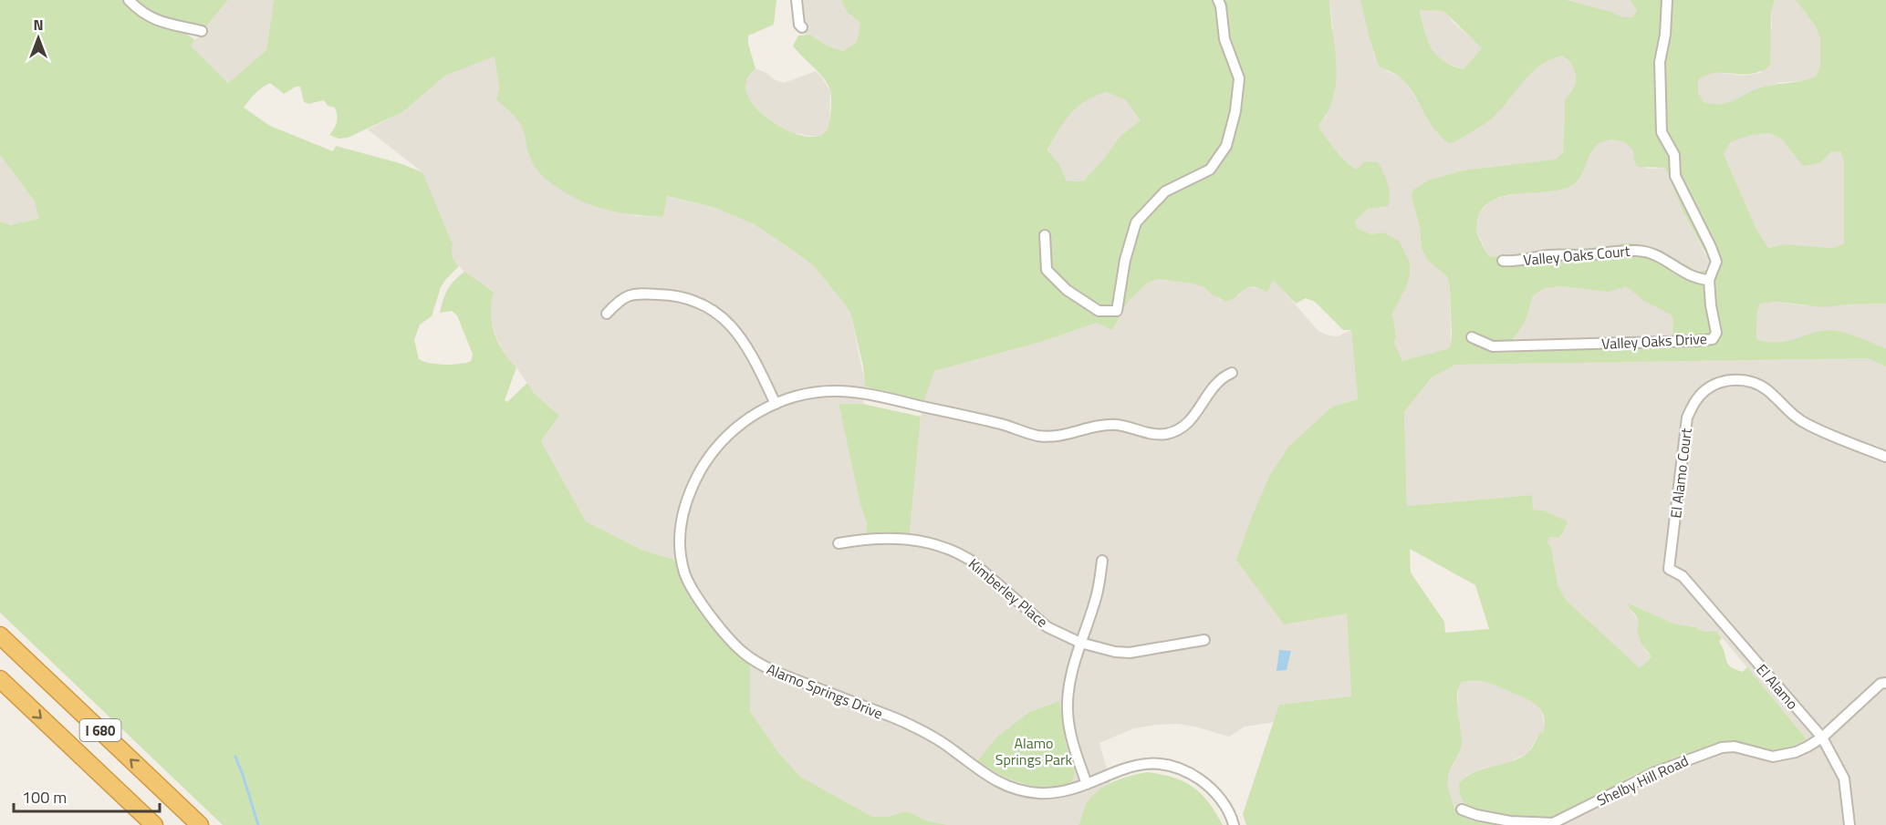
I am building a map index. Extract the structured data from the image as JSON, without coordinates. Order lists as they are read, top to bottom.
{
  "streets": {
    "highway": ["I 680"],
    "street": [
      "Valley Oaks Court",
      "Valley Oaks Drive",
      "El Alamo Court",
      "Kimberley Place",
      "El Alamo",
      "Alamo Springs Drive",
      "Shelby Hill Road"
    ]
  },
  "crossings": [
    ["Valley Oaks Court", "Valley Oaks Drive"],
    ["El Alamo Court", "El Alamo"],
    ["El Alamo", "Shelby Hill Road"]
  ],
  "parks": ["Alamo Springs Park"],
  "scale_bar": "100 m",
  "north": "top"
}
